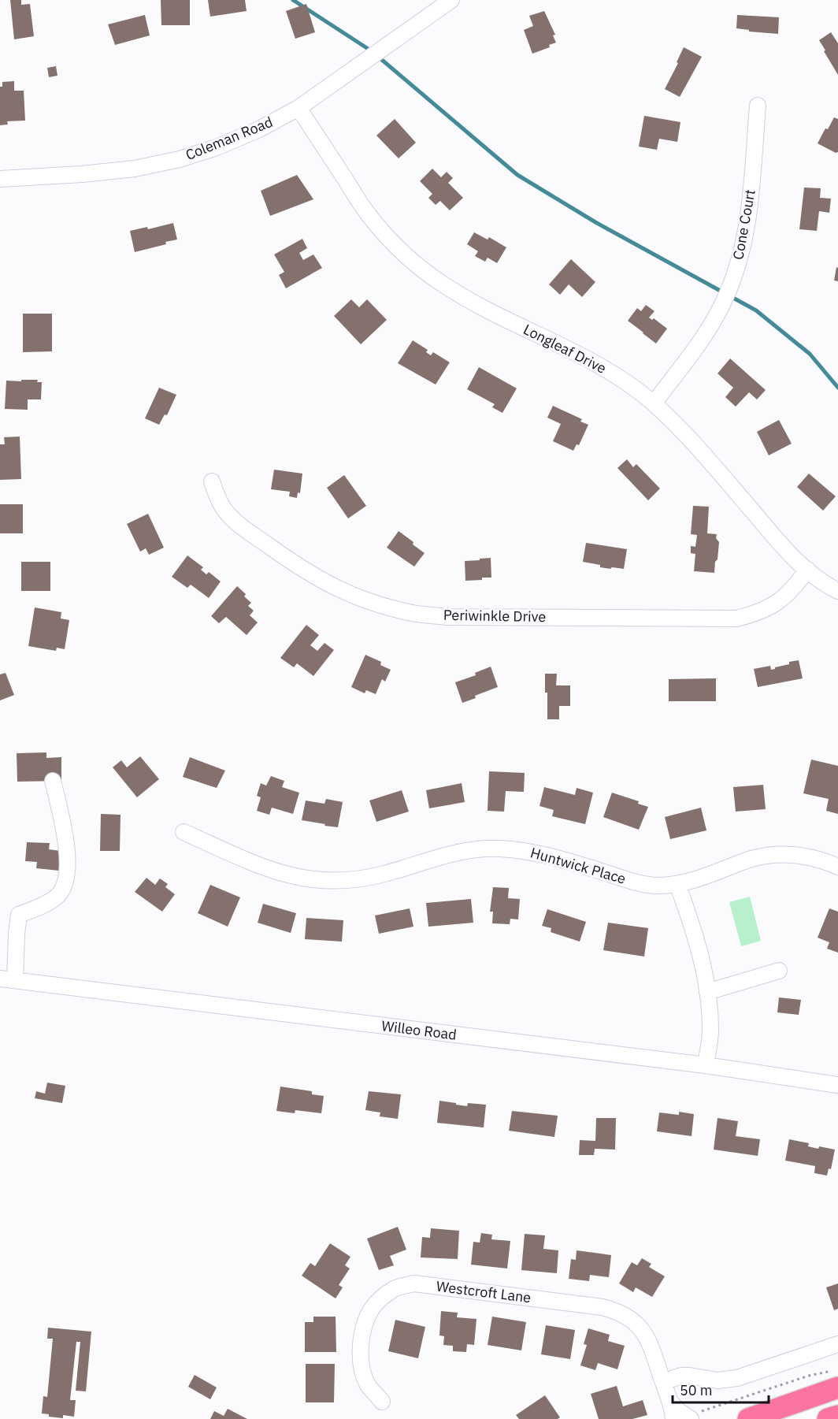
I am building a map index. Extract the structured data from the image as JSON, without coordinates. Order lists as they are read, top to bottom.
{
  "streets": {
    "street": [
      "Coleman Road",
      "Cone Court",
      "Longleaf Drive",
      "Periwinkle Drive",
      "Huntwick Place",
      "Willeo Road",
      "Westcroft Lane"
    ]
  },
  "crossings": [
    ["Coleman Road", "Longleaf Drive"],
    ["Cone Court", "Longleaf Drive"],
    ["Longleaf Drive", "Periwinkle Drive"]
  ],
  "scale_bar": "50 m"
}
